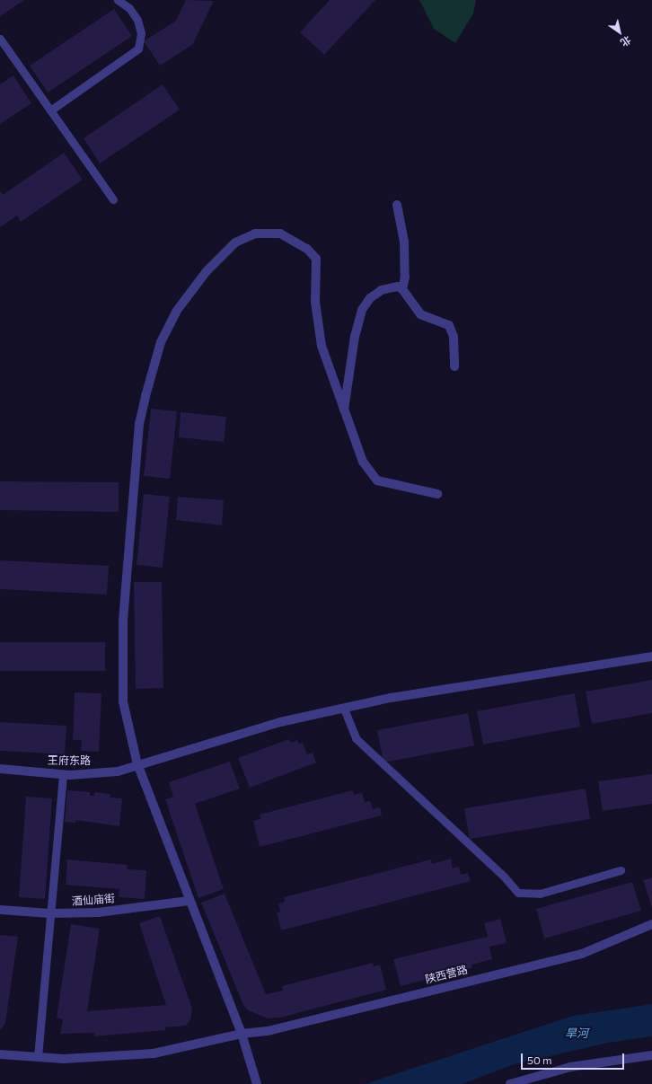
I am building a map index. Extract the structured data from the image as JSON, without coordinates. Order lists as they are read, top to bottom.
{
  "streets": {
    "street": ["王府东路", "酒仙庙街", "陕西营路"]
  },
  "water": ["旱河"],
  "scale_bar": "50 m",
  "north": "bottom right"
}
